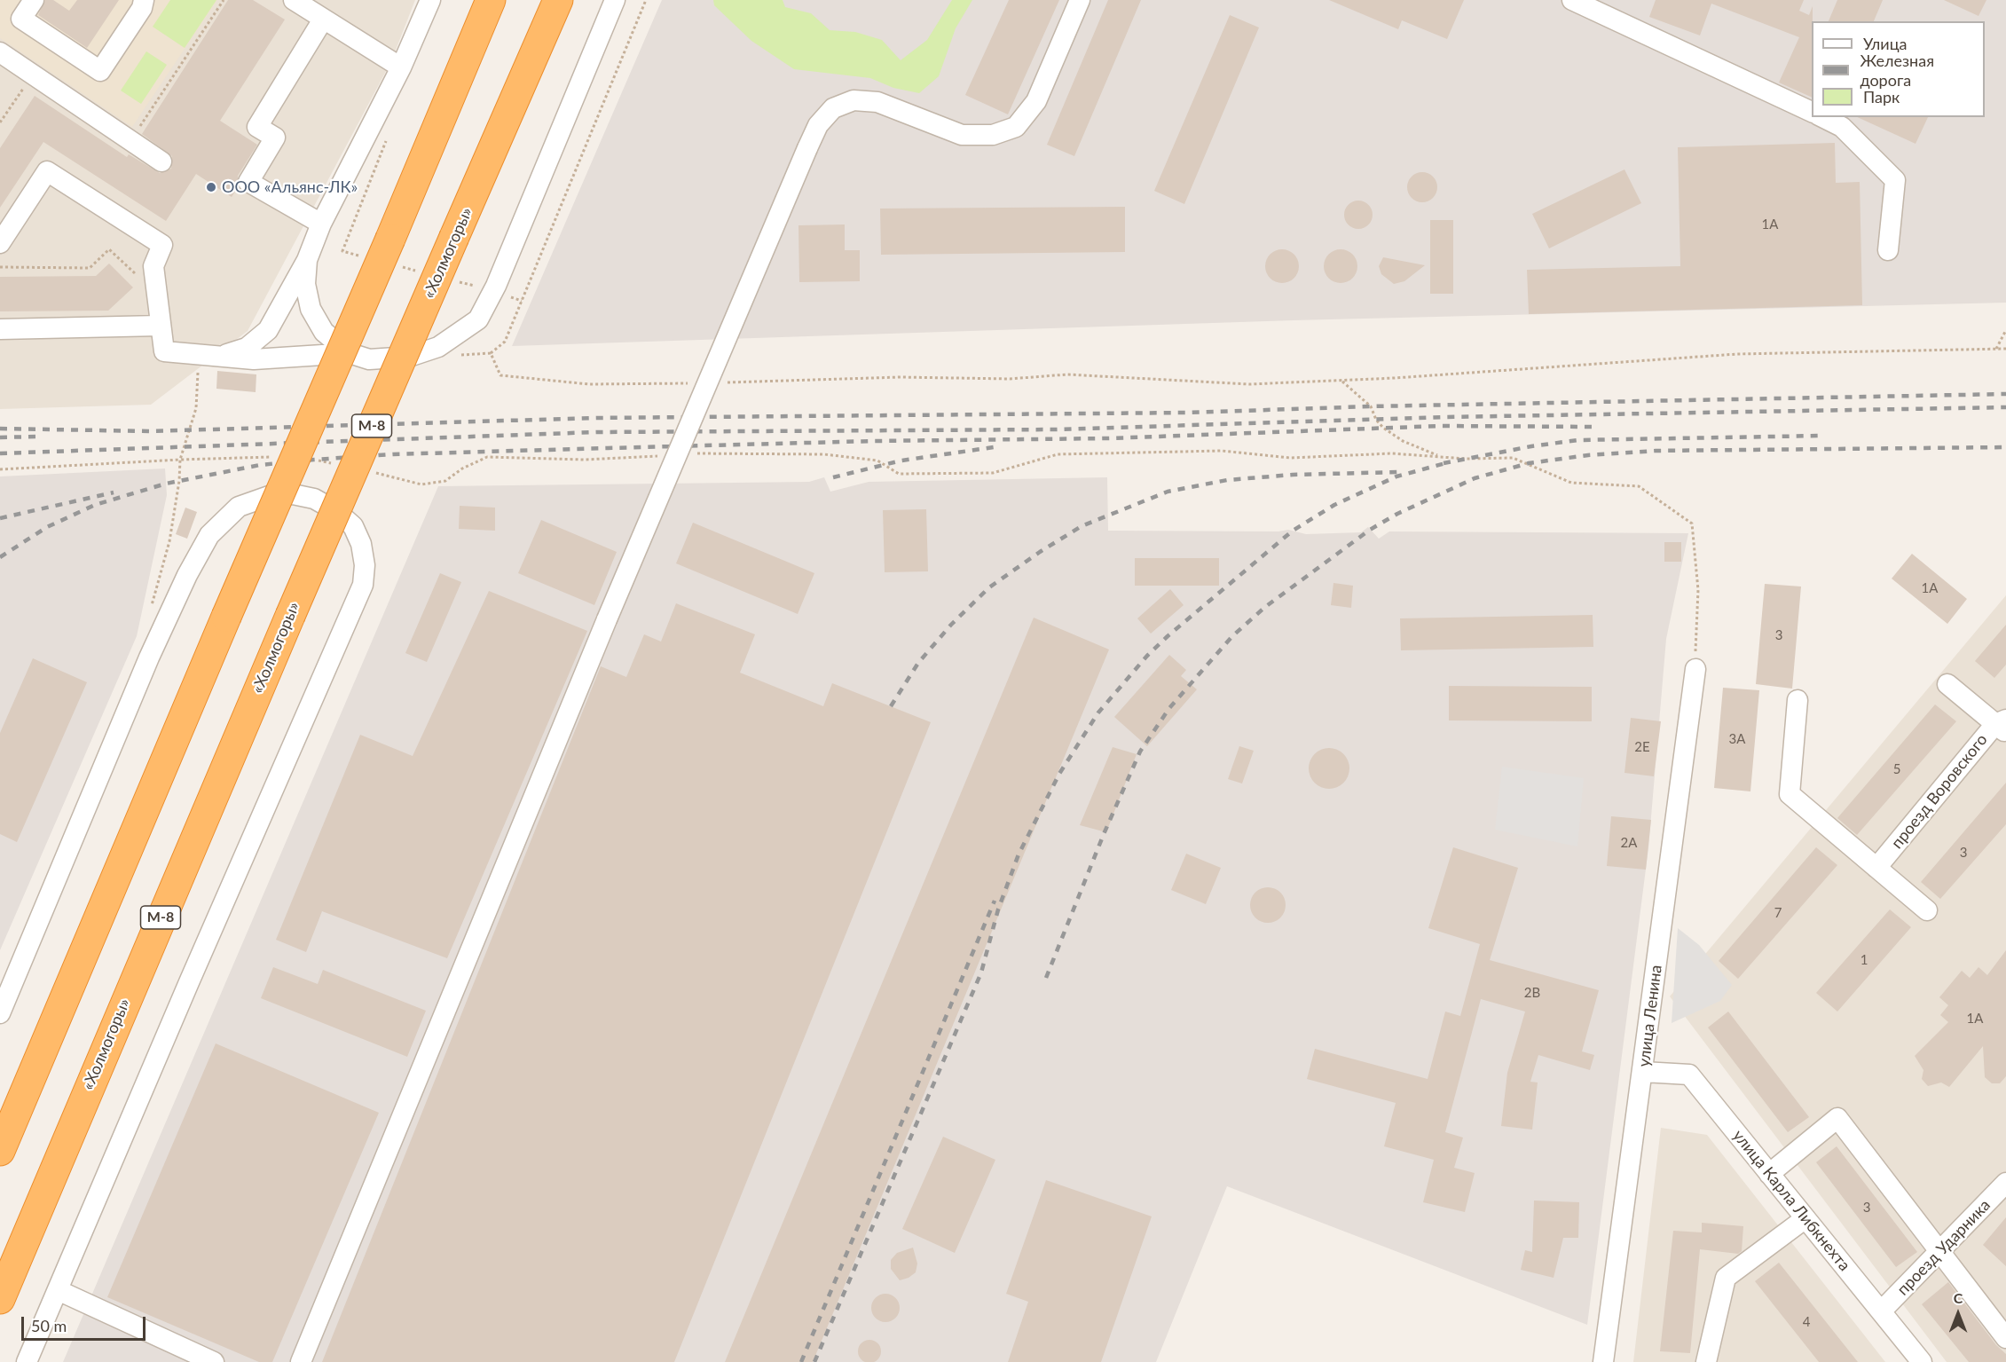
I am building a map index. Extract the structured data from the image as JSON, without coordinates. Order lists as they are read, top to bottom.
{
  "streets": {
    "highway": ["«Холмогоры»", "М-8"],
    "street": [
      "проезд Воровского",
      "улица Ленина",
      "улица Карла Либкнехта",
      "проезд Ударника"
    ]
  },
  "crossings": [
    ["улица Ленина", "улица Карла Либкнехта"],
    ["улица Карла Либкнехта", "проезд Ударника"]
  ],
  "places": ["ООО «Альянс-ЛК»"],
  "house_numbers": [
    "1А",
    "1А",
    "3",
    "3А",
    "2Е",
    "5",
    "2А",
    "3",
    "7",
    "1",
    "2В",
    "1А",
    "3",
    "4"
  ],
  "legend": ["Улица", "Железная дорога", "Парк"],
  "scale_bar": "50 m",
  "north": "top"
}
